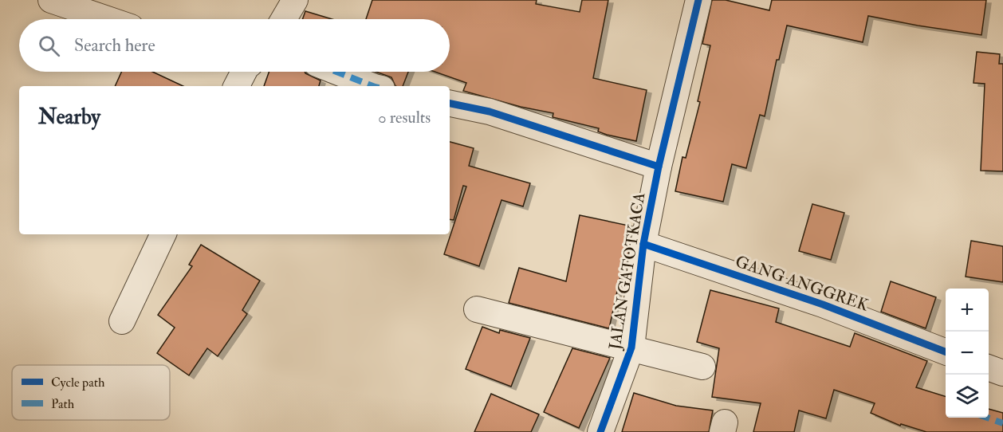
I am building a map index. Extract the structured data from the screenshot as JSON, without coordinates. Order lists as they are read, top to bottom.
{
  "streets": {
    "street": ["JALAN GATOTKACA", "GANG ANGGREK"]
  },
  "crossings": [
    ["JALAN GATOTKACA", "GANG ANGGREK"]
  ],
  "legend": ["Cycle path", "Path"],
  "page": {
    "search": "Search here",
    "heading": ["Nearby", "0 results"],
    "map_buttons": ["+", "−"]
  }
}
